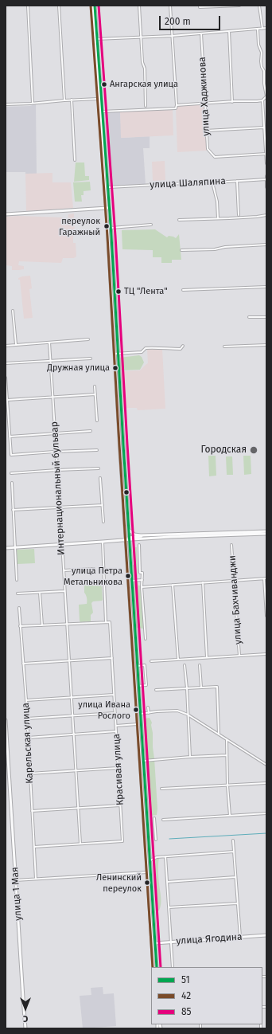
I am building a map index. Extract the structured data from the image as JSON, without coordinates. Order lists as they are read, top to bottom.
{
  "streets": {
    "main road": ["улица 1 Мая", "улица Ягодина"],
    "street": [
      "улица Хаджинова",
      "улица Шаляпина",
      "Интернациональный бульвар",
      "улица Бахчиванджи",
      "Карельская улица",
      "Красивая улица"
    ]
  },
  "crossings": [
    ["Интернациональный бульвар", "Красивая улица"]
  ],
  "places": [
    "Ангарская улица",
    "переулок Гаражный",
    "ТЦ \"Лента\"",
    "Дружная улица",
    "Городская",
    "улица Петра Метальникова",
    "улица Ивана Рослого",
    "Ленинский переулок"
  ],
  "lines": ["transit line 51", "transit line 42", "transit line 85"],
  "legend": ["51", "42", "85"],
  "scale_bar": "200 m",
  "north": "bottom"
}
